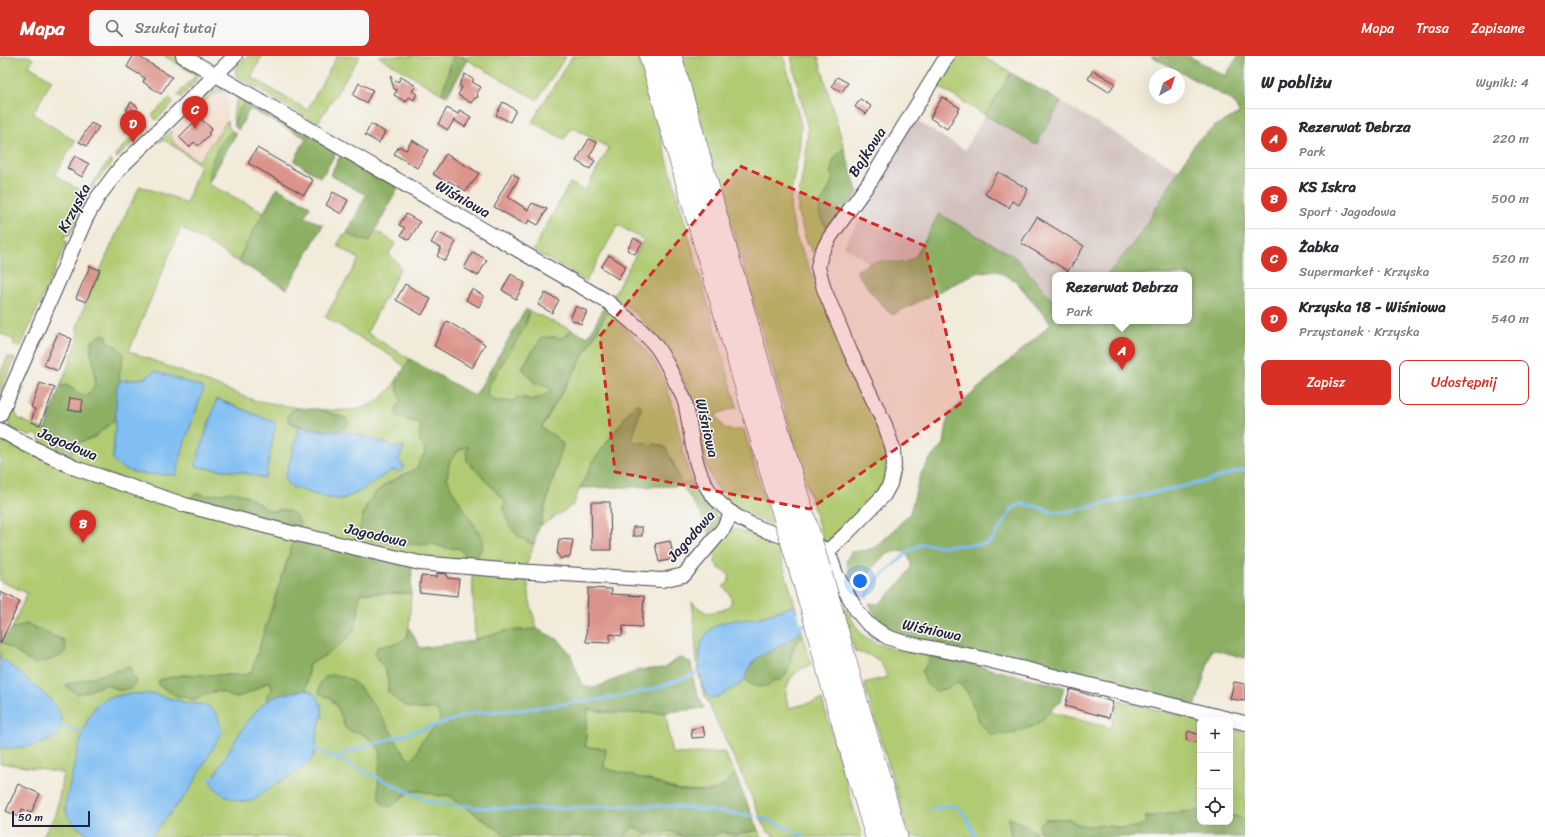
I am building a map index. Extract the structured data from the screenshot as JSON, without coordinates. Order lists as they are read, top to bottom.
{
  "streets": {
    "street": [
      "Bajkowa",
      "Wiśniowa",
      "Krzyska",
      "Jagodowa"
    ]
  },
  "crossings": [
    ["Bajkowa", "Wiśniowa"],
    ["Wiśniowa", "Krzyska"],
    ["Wiśniowa", "Jagodowa"]
  ],
  "scale_bar": "50 m",
  "north": "top right",
  "page": {
    "header": "Mapa",
    "search": "Szukaj tutaj",
    "nav": ["Mapa", "Trasa", "Zapisane"],
    "heading": ["W pobliżu", "Wyniki: 4"],
    "pins": [
      "C",
      "D",
      "A",
      "B"
    ],
    "list": [
      {
        "mark": "A",
        "name": "Rezerwat Debrza",
        "note": "Park",
        "value": "220 m"
      },
      {
        "mark": "B",
        "name": "KS Iskra",
        "note": "Sport · Jagodowa",
        "value": "500 m"
      },
      {
        "mark": "C",
        "name": "Żabka",
        "note": "Supermarket · Krzyska",
        "value": "520 m"
      },
      {
        "mark": "D",
        "name": "Krzyska 18 - Wiśniowa",
        "note": "Przystanek · Krzyska",
        "value": "540 m"
      }
    ],
    "popup": ["Rezerwat Debrza", "Park"],
    "buttons": ["Zapisz", "Udostępnij"],
    "map_buttons": ["+", "−"],
    "scale": "50 m"
  }
}
